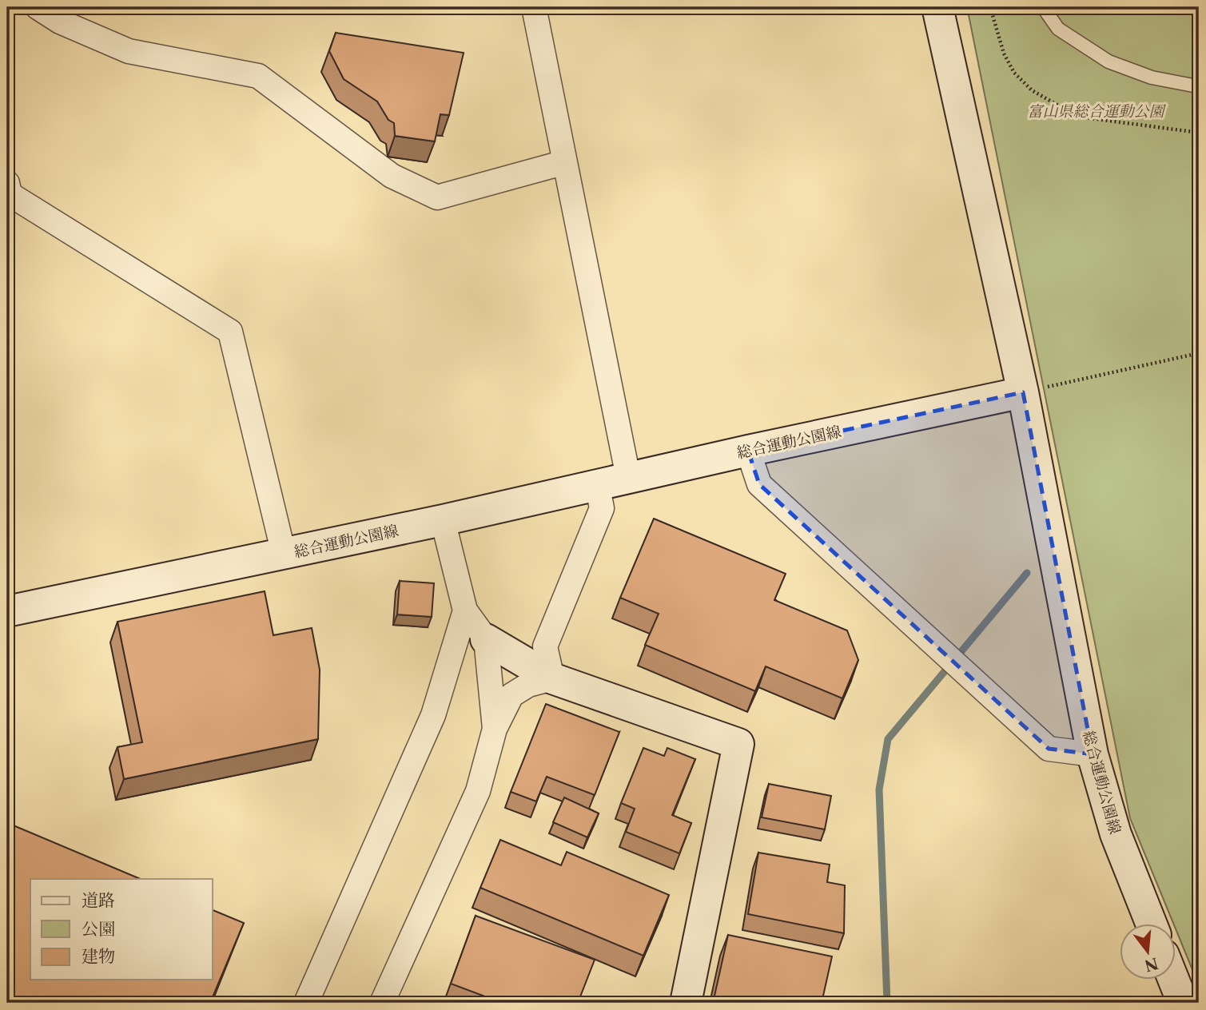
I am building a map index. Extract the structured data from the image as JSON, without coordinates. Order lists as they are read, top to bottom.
{
  "streets": {
    "main road": ["総合運動公園線"]
  },
  "parks": ["富山県総合運動公園"],
  "legend": ["道路", "公園", "建物"],
  "north": "bottom"
}
